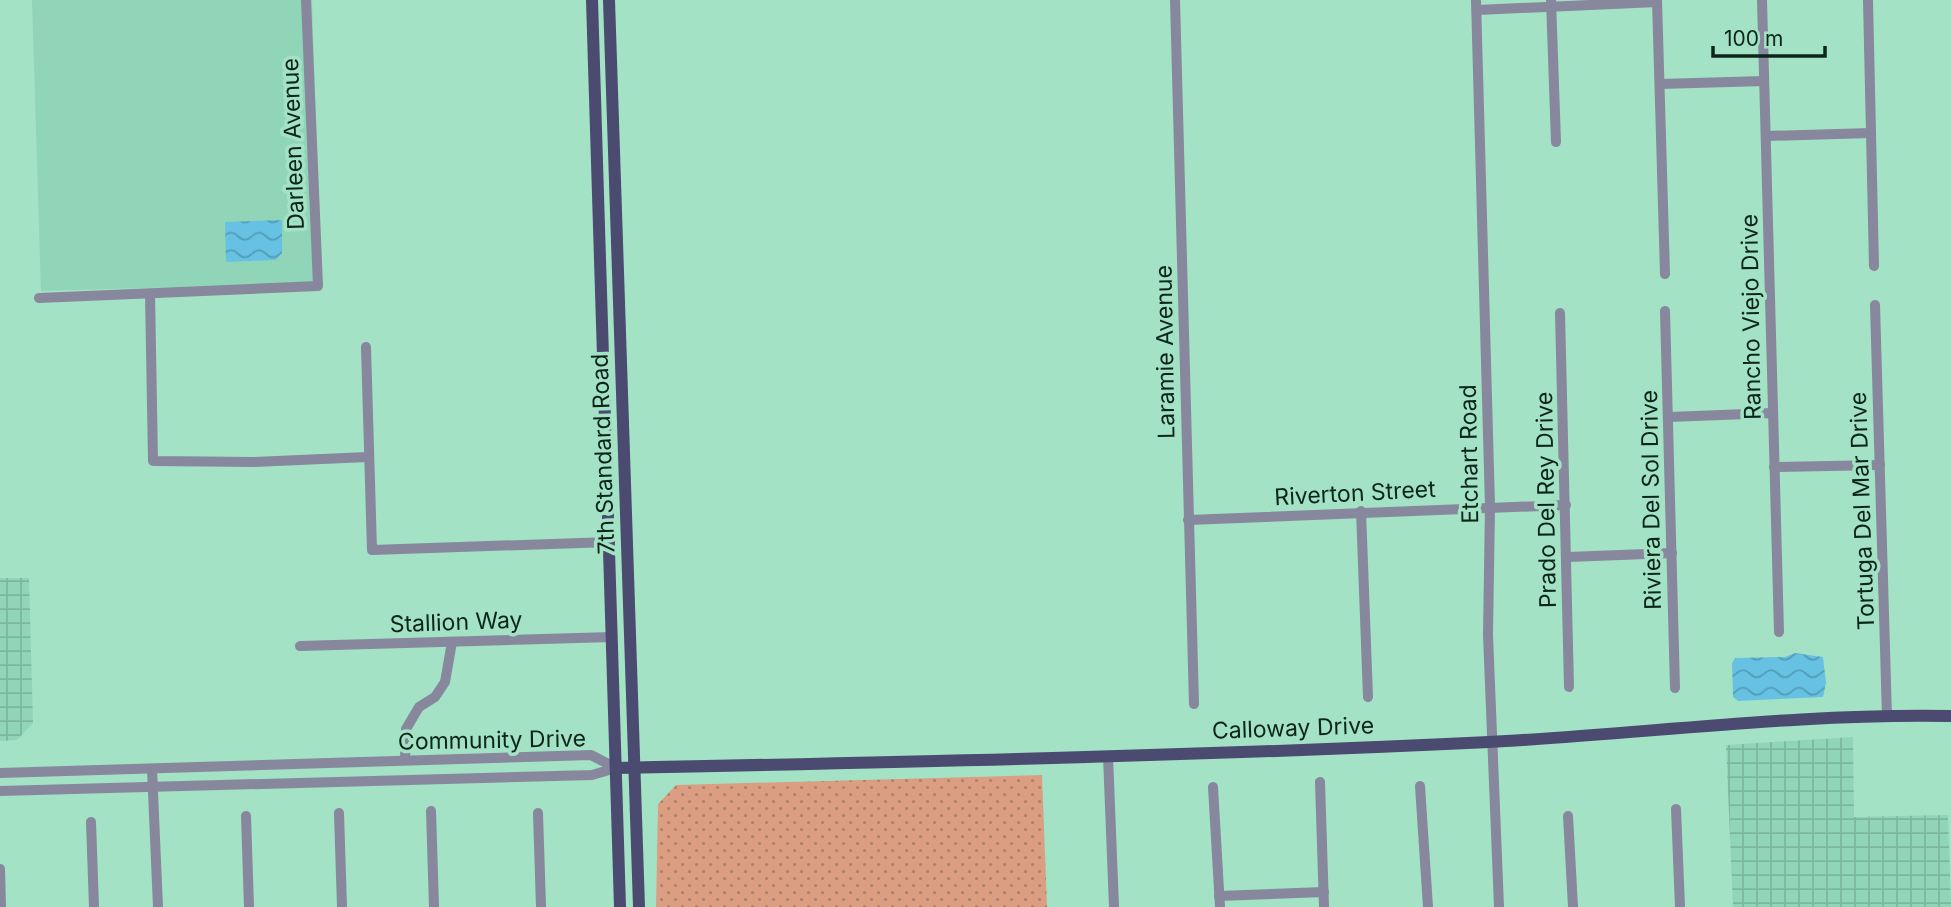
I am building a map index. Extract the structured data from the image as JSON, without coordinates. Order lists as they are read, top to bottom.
{
  "streets": {
    "main road": ["7th Standard Road", "Calloway Drive"],
    "street": [
      "Darleen Avenue",
      "Rancho Viejo Drive",
      "Laramie Avenue",
      "Etchart Road",
      "Riverton Street",
      "Prado Del Rey Drive",
      "Riviera Del Sol Drive",
      "Tortuga Del Mar Drive",
      "Stallion Way",
      "Community Drive"
    ]
  },
  "crossings": [
    ["Laramie Avenue", "Riverton Street"],
    ["7th Standard Road", "Stallion Way"],
    ["7th Standard Road", "Calloway Drive"],
    ["7th Standard Road", "Community Drive"],
    ["Etchart Road", "Riverton Street"],
    ["Etchart Road", "Calloway Drive"],
    ["Riverton Street", "Prado Del Rey Drive"],
    ["Tortuga Del Mar Drive", "Calloway Drive"],
    ["Calloway Drive", "Community Drive"]
  ],
  "scale_bar": "100 m"
}
